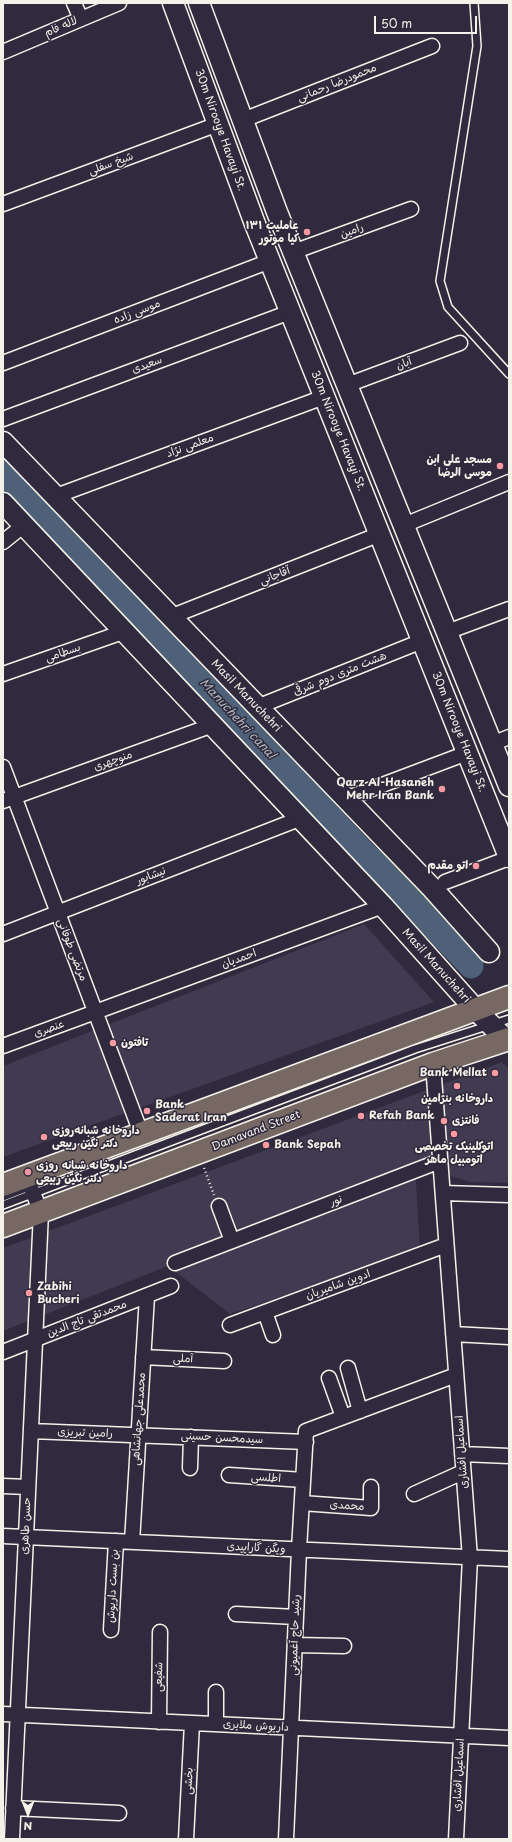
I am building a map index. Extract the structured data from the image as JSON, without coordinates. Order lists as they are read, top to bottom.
{
  "streets": {
    "main road": ["30m Nirooye Havayi St.", "Masil Manuchehri", "Damavand Street"],
    "street": [
      "لاله فام",
      "محمودرضا رحمانی",
      "شیخ سفلی",
      "رامین",
      "موسی زاده",
      "آبان",
      "سعیدی",
      "معلمی نژاد",
      "آقاجانی",
      "بسطامی",
      "هشت متری دوم شرقی",
      "منوچهری",
      "نیشابور",
      "مرتضی طوفانی",
      "احمدیان",
      "عنصری",
      "نور",
      "ادوین شامیریان",
      "محمدتقی تاج الدین",
      "آملی",
      "محمدعلی جهانشاهی",
      "رامین تبریزی",
      "سیدمحسن حسینی",
      "اسماعیل افشاری",
      "اطلسی",
      "محمدی",
      "حسن طاهری",
      "ویگن گاراپیدی",
      "بن بست داریوش",
      "رشید حاج آغمیونی",
      "شفیعی",
      "داریوش ملایری",
      "بخشی"
    ]
  },
  "crossings": [
    ["30m Nirooye Havayi St.", "شیخ سفلی"],
    ["30m Nirooye Havayi St.", "موسی زاده"],
    ["30m Nirooye Havayi St.", "سعیدی"],
    ["30m Nirooye Havayi St.", "معلمی نژاد"],
    ["30m Nirooye Havayi St.", "آقاجانی"],
    ["30m Nirooye Havayi St.", "هشت متری دوم شرقی"],
    ["معلمی نژاد", "Masil Manuchehri"],
    ["آقاجانی", "Masil Manuchehri"],
    ["بسطامی", "Masil Manuchehri"],
    ["هشت متری دوم شرقی", "Masil Manuchehri"],
    ["Masil Manuchehri", "منوچهری"],
    ["Masil Manuchehri", "نیشابور"],
    ["Masil Manuchehri", "احمدیان"],
    ["Masil Manuchehri", "Damavand Street"],
    ["منوچهری", "مرتضی طوفانی"],
    ["نیشابور", "مرتضی طوفانی"],
    ["مرتضی طوفانی", "احمدیان"],
    ["مرتضی طوفانی", "عنصری"],
    ["احمدیان", "عنصری"],
    ["Damavand Street", "اسماعیل افشاری"],
    ["Damavand Street", "حسن طاهری"],
    ["نور", "اسماعیل افشاری"],
    ["ادوین شامیریان", "اسماعیل افشاری"],
    ["محمدتقی تاج الدین", "محمدعلی جهانشاهی"],
    ["محمدتقی تاج الدین", "حسن طاهری"],
    ["آملی", "محمدعلی جهانشاهی"],
    ["محمدعلی جهانشاهی", "رامین تبریزی"],
    ["محمدعلی جهانشاهی", "سیدمحسن حسینی"],
    ["محمدعلی جهانشاهی", "ویگن گاراپیدی"],
    ["رامین تبریزی", "سیدمحسن حسینی"],
    ["رامین تبریزی", "حسن طاهری"],
    ["سیدمحسن حسینی", "اسماعیل افشاری"],
    ["سیدمحسن حسینی", "رشید حاج آغمیونی"],
    ["اسماعیل افشاری", "ویگن گاراپیدی"],
    ["اسماعیل افشاری", "داریوش ملایری"],
    ["اطلسی", "رشید حاج آغمیونی"],
    ["محمدی", "رشید حاج آغمیونی"],
    ["حسن طاهری", "ویگن گاراپیدی"],
    ["حسن طاهری", "داریوش ملایری"],
    ["ویگن گاراپیدی", "بن بست داریوش"],
    ["ویگن گاراپیدی", "رشید حاج آغمیونی"],
    ["رشید حاج آغمیونی", "داریوش ملایری"],
    ["شفیعی", "داریوش ملایری"],
    ["داریوش ملایری", "بخشی"]
  ],
  "water": ["Manuchehri canal"],
  "places": [
    "عاملیت ۱۳۱ کیا موتور",
    "مسجد علی ابن موسی الرضا",
    "Qarz Al-Hasaneh Mehr Iran Bank",
    "اتو مقدم",
    "تافتون",
    "Bank Mellat",
    "داروخانه بنژامین",
    "Bank Saderat Iran",
    "Refah Bank",
    "فانتزی",
    "اتوکلینیک تخصصی اتومبیل ماهر",
    "داروخانه شبانه‌روزی دکتر نگین ربیعی",
    "Bank Sepah",
    "داروخانه شبانه روزی دکتر نگین ربیعی",
    "Zabihi Bucheri"
  ],
  "scale_bar": "50 m",
  "north": "bottom"
}
